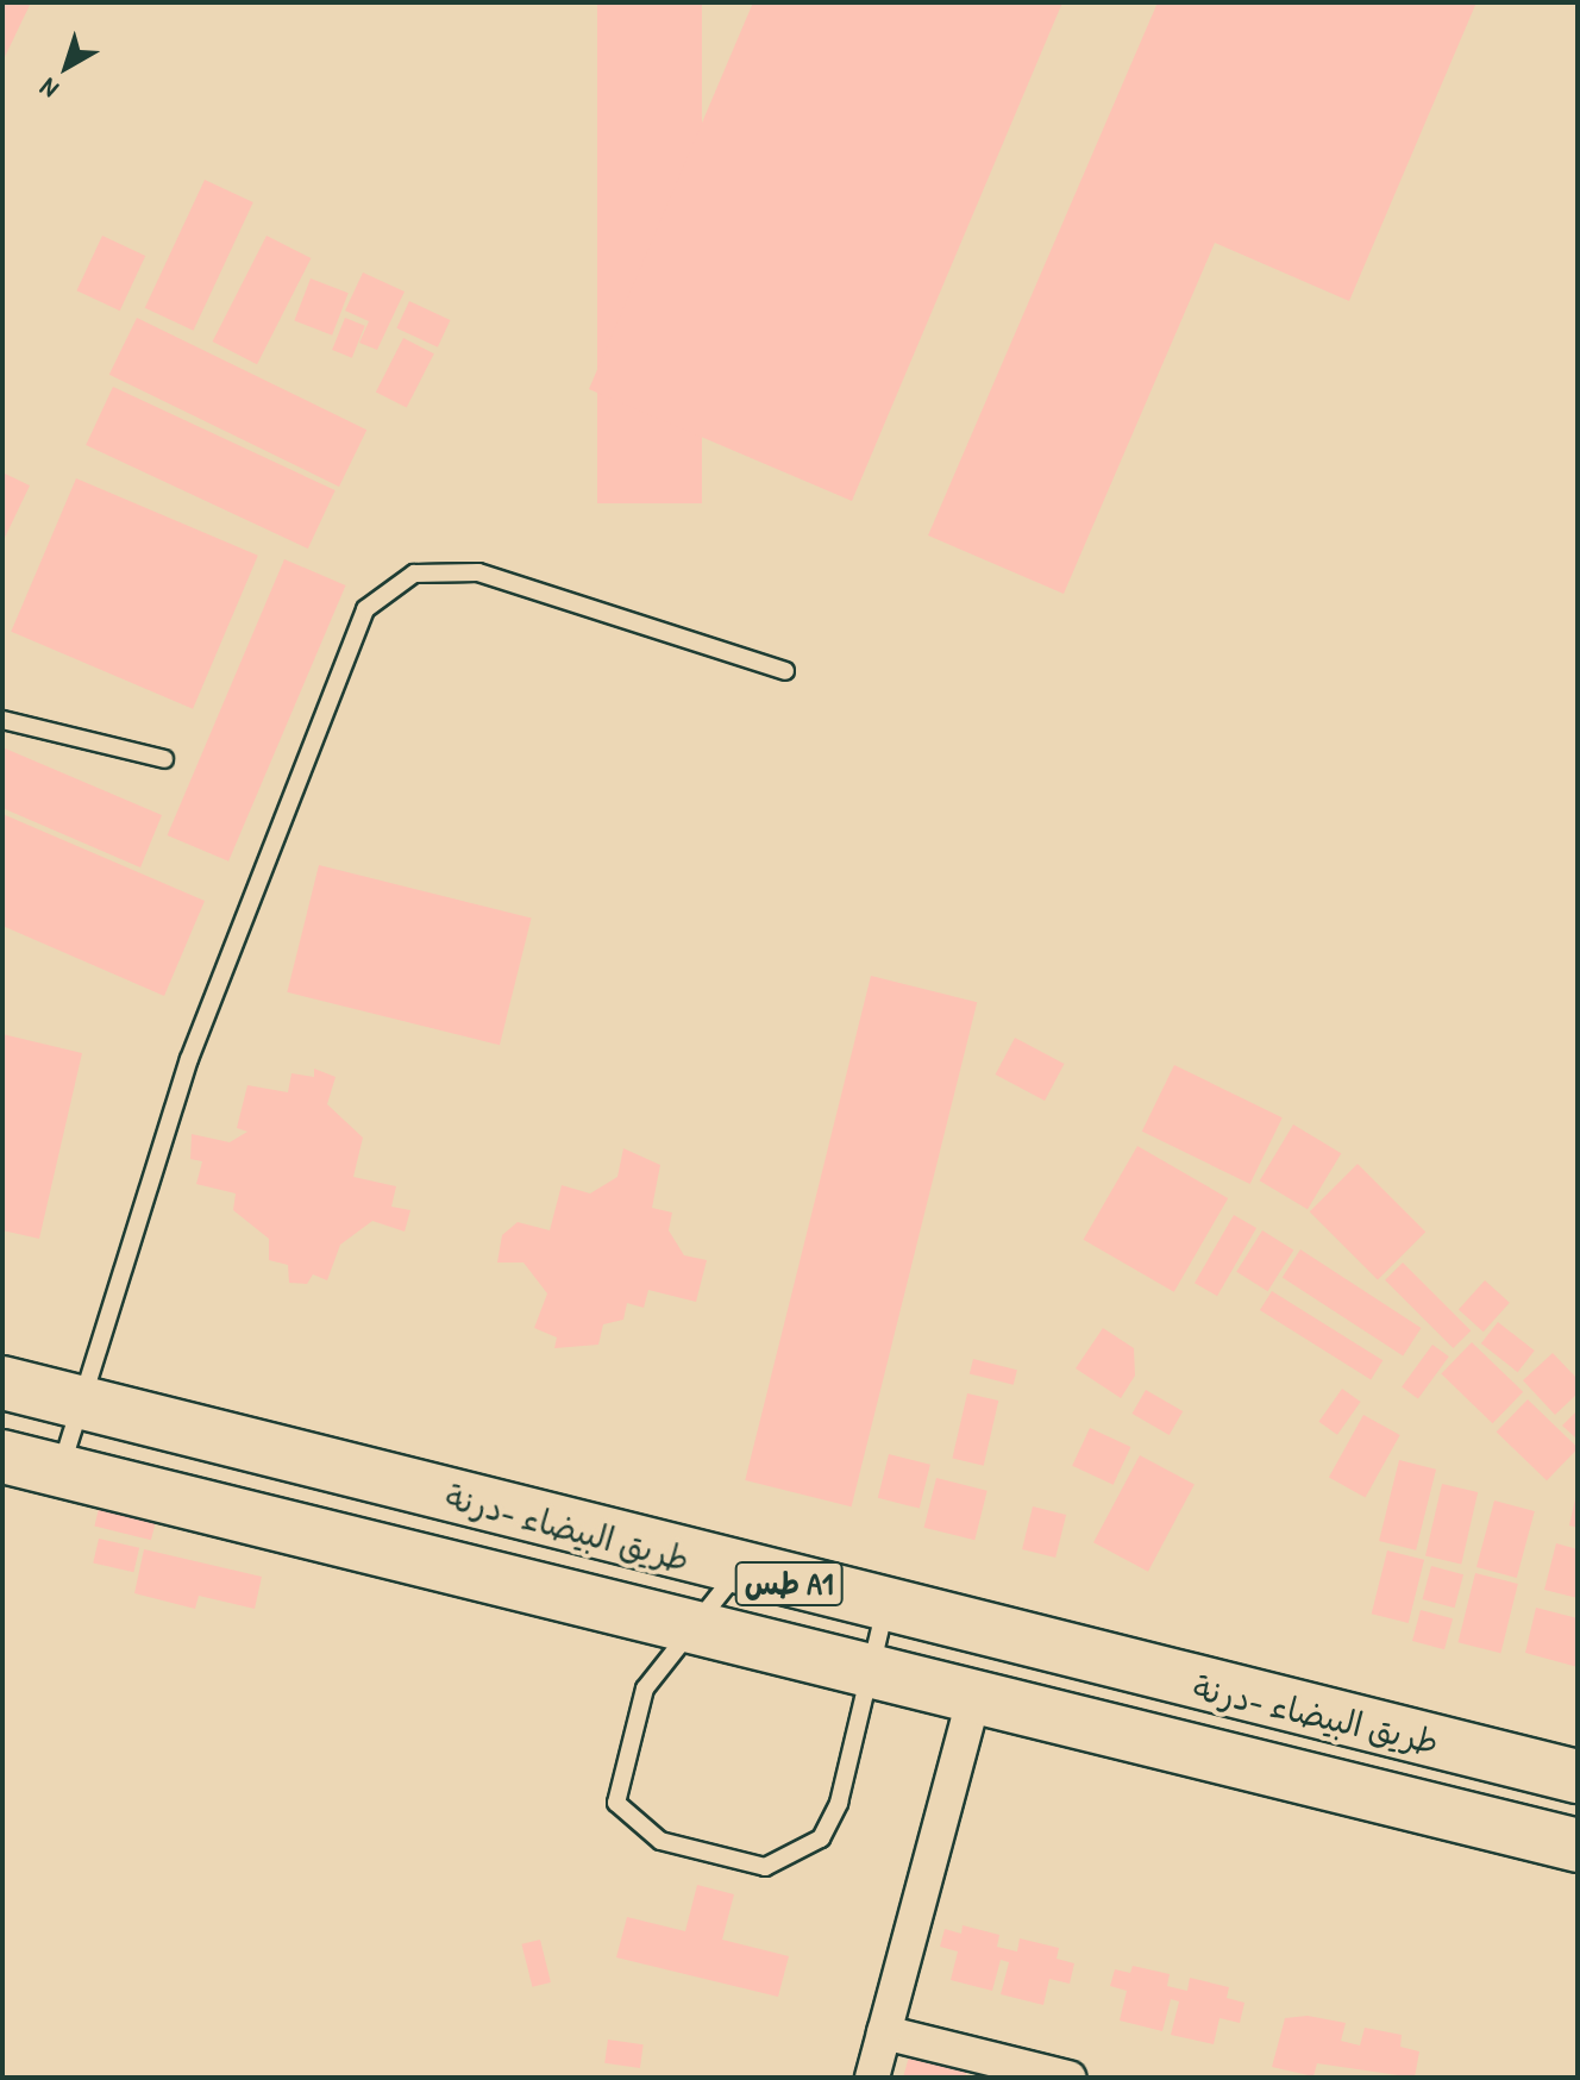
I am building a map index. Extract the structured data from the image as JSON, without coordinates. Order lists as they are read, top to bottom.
{
  "streets": {
    "highway": ["طريق البيضاء -درنة", "طس A1"]
  },
  "north": "bottom left"
}
